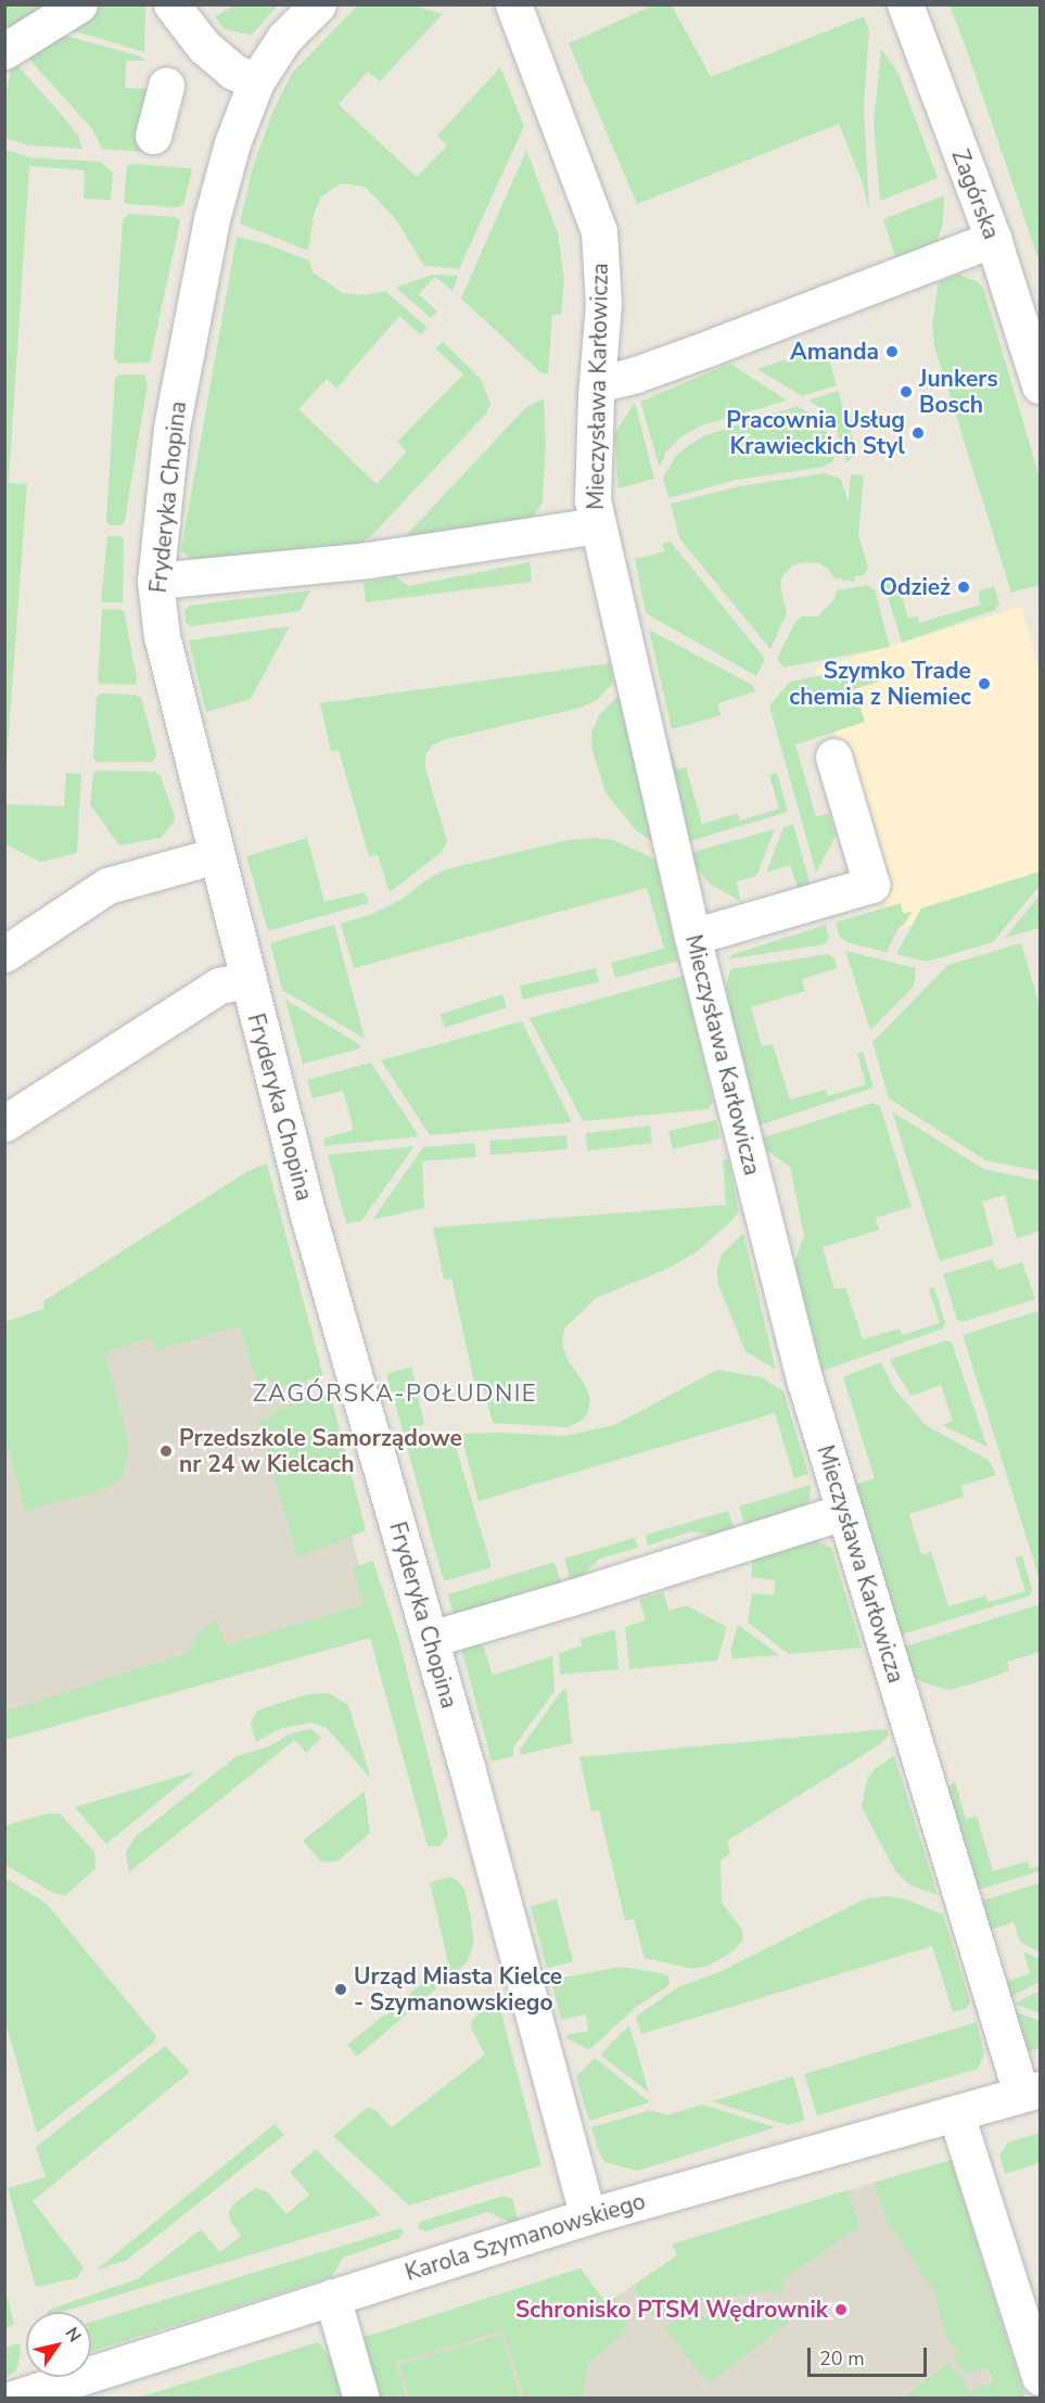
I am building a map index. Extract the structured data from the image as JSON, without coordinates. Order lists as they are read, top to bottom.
{
  "streets": {
    "street": [
      "Zagórska",
      "Mieczysława Karłowicza",
      "Fryderyka Chopina",
      "Karola Szymanowskiego"
    ]
  },
  "crossings": [
    ["Mieczysława Karłowicza", "Karola Szymanowskiego"],
    ["Fryderyka Chopina", "Karola Szymanowskiego"]
  ],
  "districts": ["ZAGÓRSKA-POŁUDNIE"],
  "places": [
    "Amanda",
    "Junkers Bosch",
    "Pracownia Usług Krawieckich Styl",
    "Odzież",
    "Szymko Trade chemia z Niemiec",
    "Przedszkole Samorządowe nr 24 w Kielcach",
    "Urząd Miasta Kielce - Szymanowskiego",
    "Schronisko PTSM Wędrownik"
  ],
  "scale_bar": "20 m",
  "north": "top right"
}
